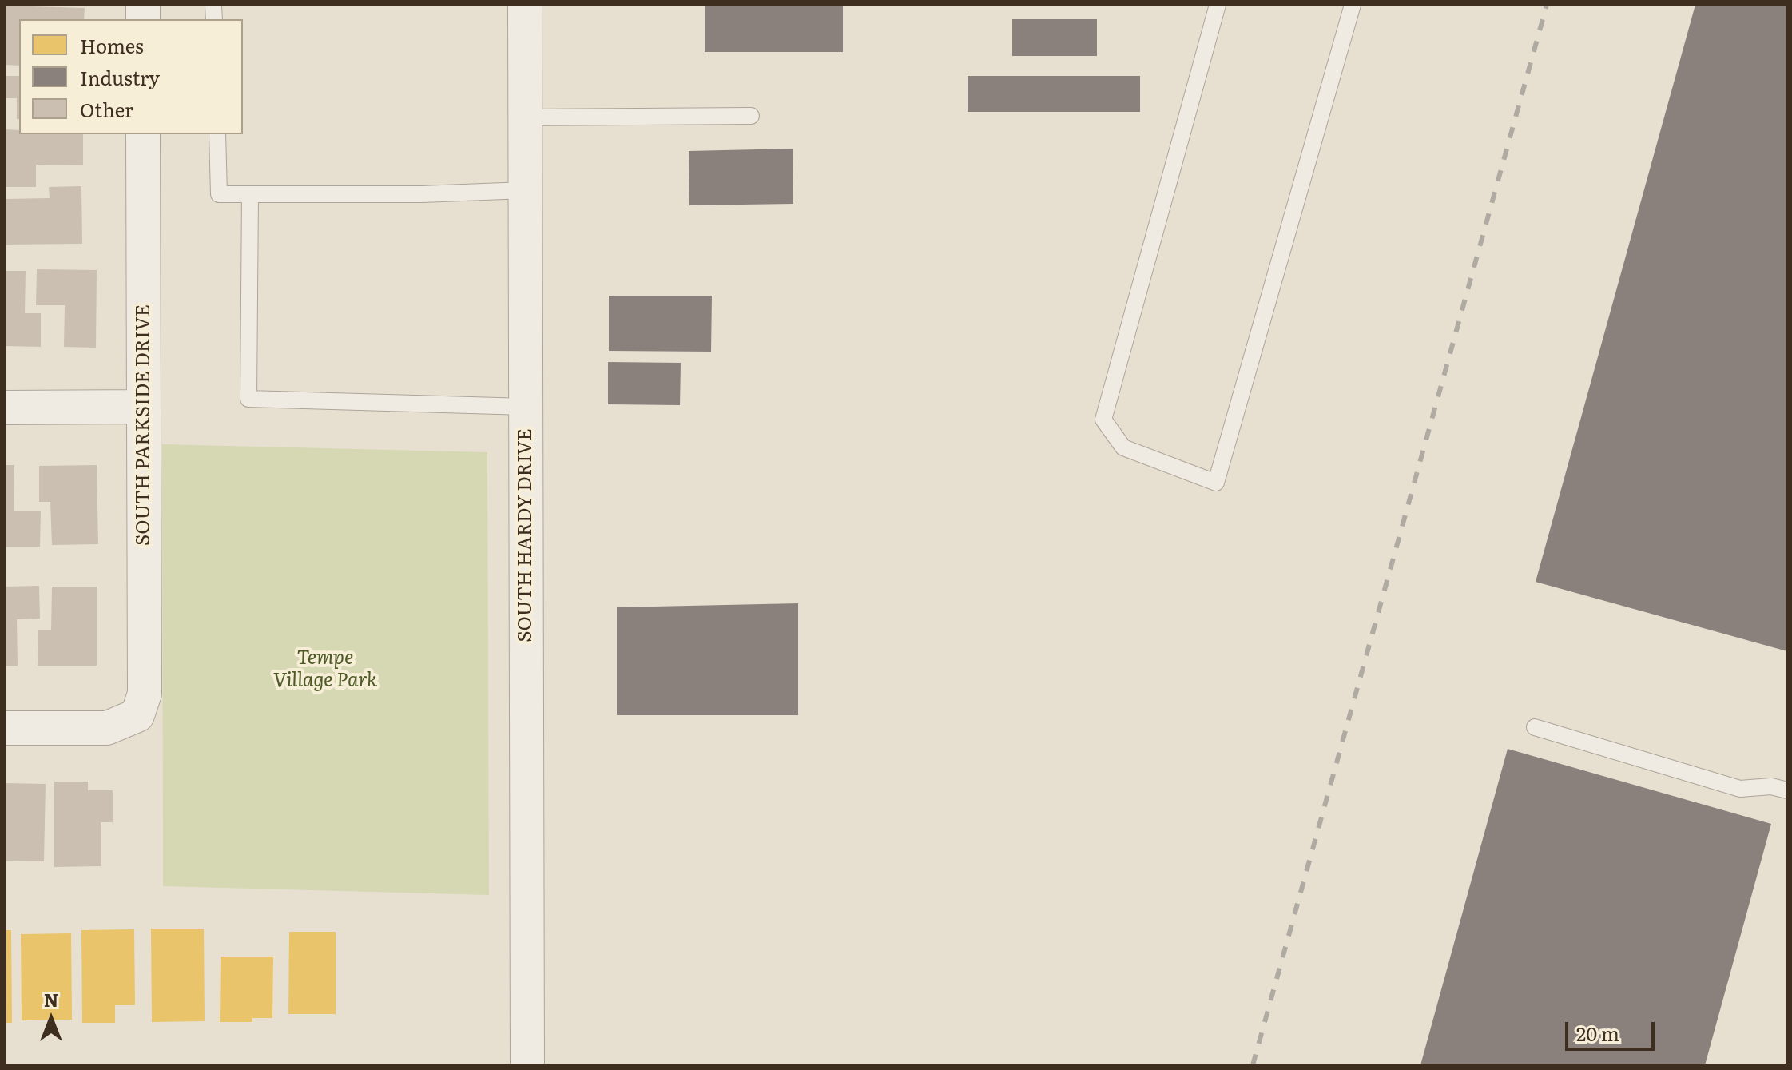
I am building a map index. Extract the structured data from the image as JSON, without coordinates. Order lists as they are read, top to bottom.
{
  "streets": {
    "street": ["SOUTH PARKSIDE DRIVE", "SOUTH HARDY DRIVE"]
  },
  "parks": ["Tempe Village Park"],
  "legend": ["Homes", "Industry", "Other"],
  "scale_bar": "20 m",
  "north": "top"
}
